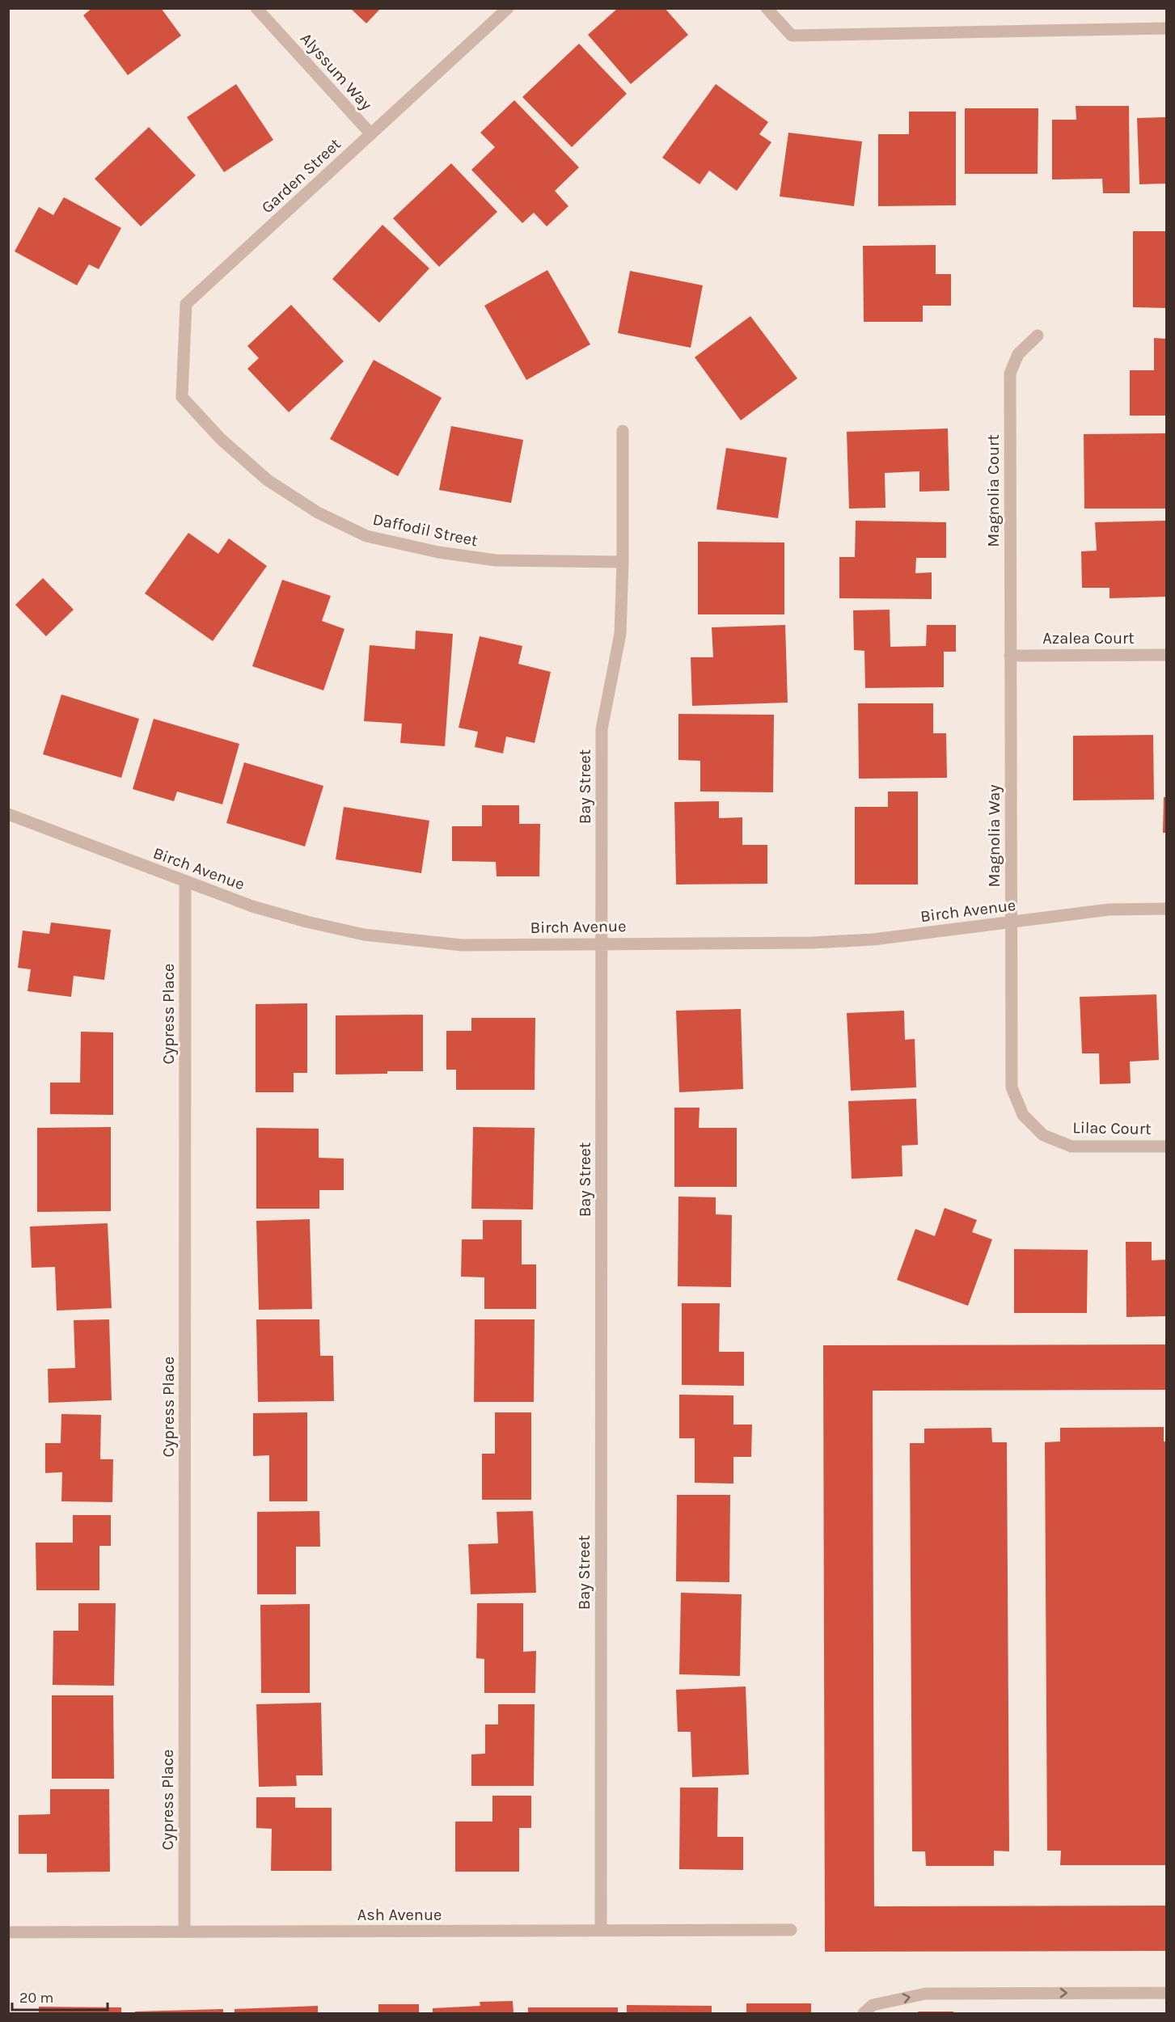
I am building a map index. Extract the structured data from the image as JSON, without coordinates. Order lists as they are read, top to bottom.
{
  "streets": {
    "street": [
      "Alyssum Way",
      "Garden Street",
      "Magnolia Court",
      "Daffodil Street",
      "Azalea Court",
      "Bay Street",
      "Magnolia Way",
      "Birch Avenue",
      "Cypress Place",
      "Lilac Court",
      "Ash Avenue"
    ]
  },
  "crossings": [
    ["Alyssum Way", "Garden Street"],
    ["Garden Street", "Daffodil Street"],
    ["Magnolia Court", "Azalea Court"],
    ["Magnolia Court", "Magnolia Way"],
    ["Daffodil Street", "Bay Street"],
    ["Azalea Court", "Magnolia Way"],
    ["Bay Street", "Birch Avenue"],
    ["Bay Street", "Ash Avenue"],
    ["Magnolia Way", "Birch Avenue"],
    ["Magnolia Way", "Lilac Court"],
    ["Birch Avenue", "Cypress Place"],
    ["Cypress Place", "Ash Avenue"]
  ],
  "scale_bar": "20 m"
}
